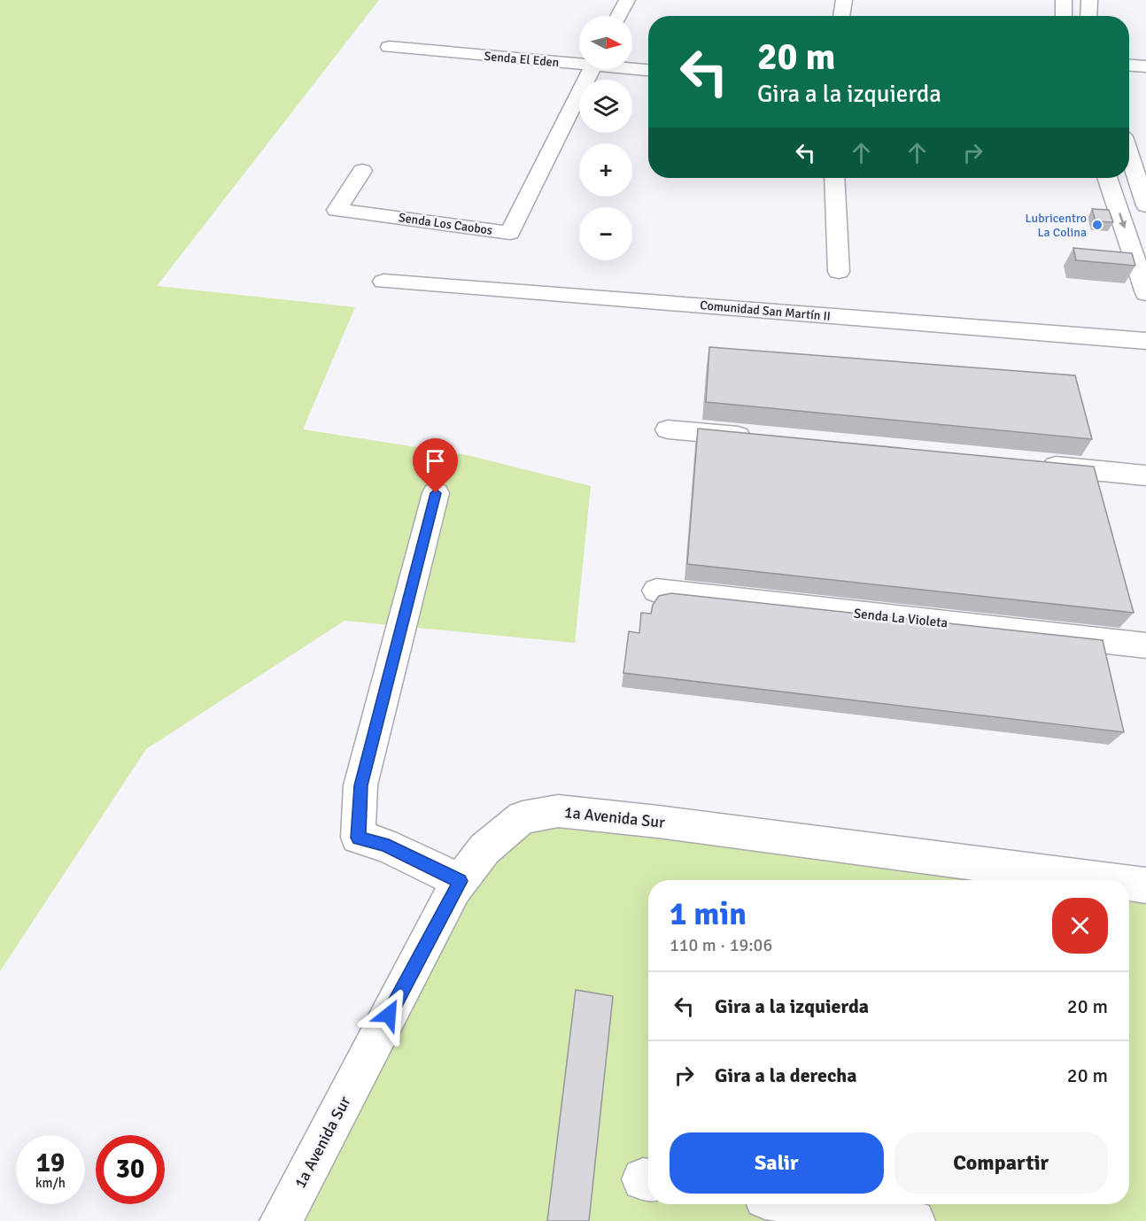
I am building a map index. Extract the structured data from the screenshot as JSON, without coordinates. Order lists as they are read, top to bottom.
{
  "streets": {
    "main road": [
      "Senda El Eden",
      "Senda Los Caobos",
      "Comunidad San Martín II",
      "Senda La Violeta",
      "1a Avenida Sur"
    ]
  },
  "places": ["Lubricentro La Colina"],
  "north": "right",
  "page": {
    "map_buttons": ["+", "−"],
    "turn": ["20 m", "Gira a la izquierda"],
    "heading": ["1 min", "110 m · 19:06"],
    "list": [
      {
        "name": "Gira a la izquierda",
        "value": "20 m"
      },
      {
        "name": "Gira a la derecha",
        "value": "20 m"
      }
    ],
    "buttons": ["Salir", "Compartir"],
    "speed": "19 km/h",
    "limit": "30"
  }
}
